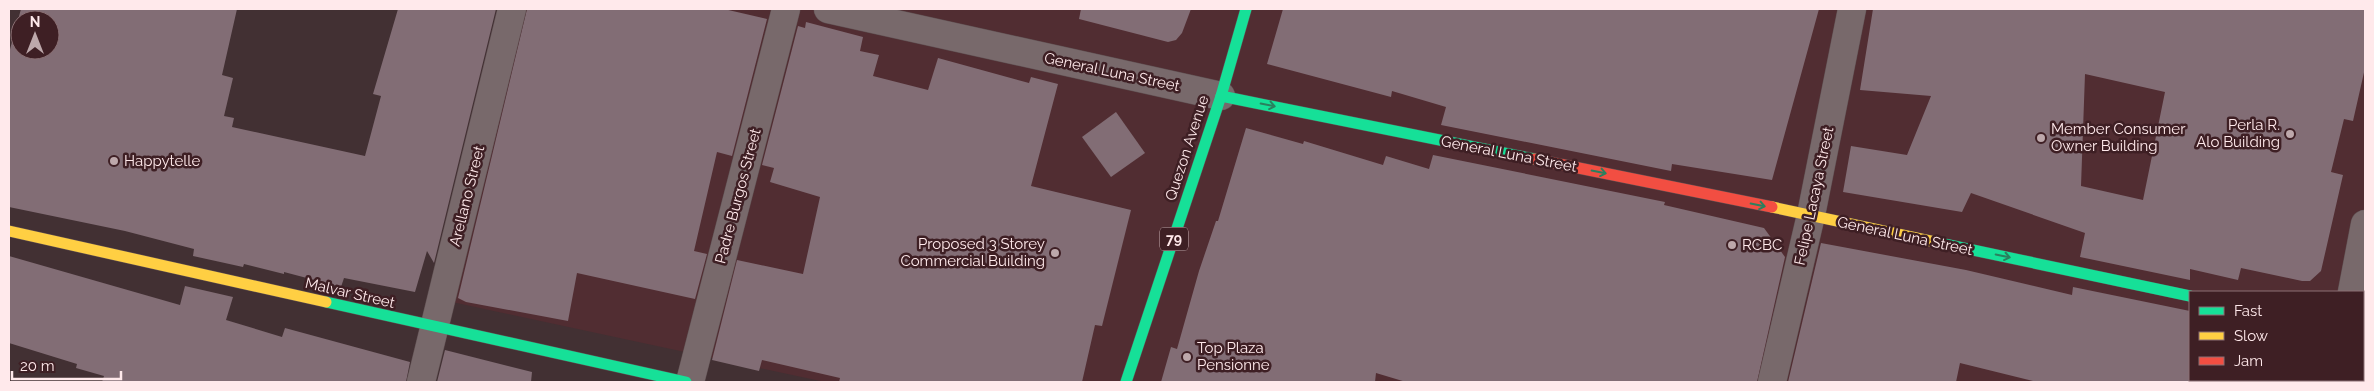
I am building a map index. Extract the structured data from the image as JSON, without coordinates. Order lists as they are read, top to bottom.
{
  "streets": {
    "street": [
      "General Luna Street",
      "Quezon Avenue",
      "Arellano Street",
      "Padre Burgos Street",
      "Felipe Lacaya Street",
      "79",
      "Malvar Street"
    ]
  },
  "crossings": [
    ["General Luna Street", "Quezon Avenue"],
    ["General Luna Street", "Felipe Lacaya Street"],
    ["Arellano Street", "Malvar Street"],
    ["Padre Burgos Street", "Malvar Street"]
  ],
  "one_way": ["General Luna Street"],
  "places": [
    "Perla R. Alo Building",
    "Member Consumer Owner Building",
    "Happytelle",
    "RCBC",
    "Proposed 3 Storey Commercial Building",
    "Top Plaza Pensionne"
  ],
  "legend": ["Fast", "Slow", "Jam"],
  "scale_bar": "20 m",
  "north": "top"
}
